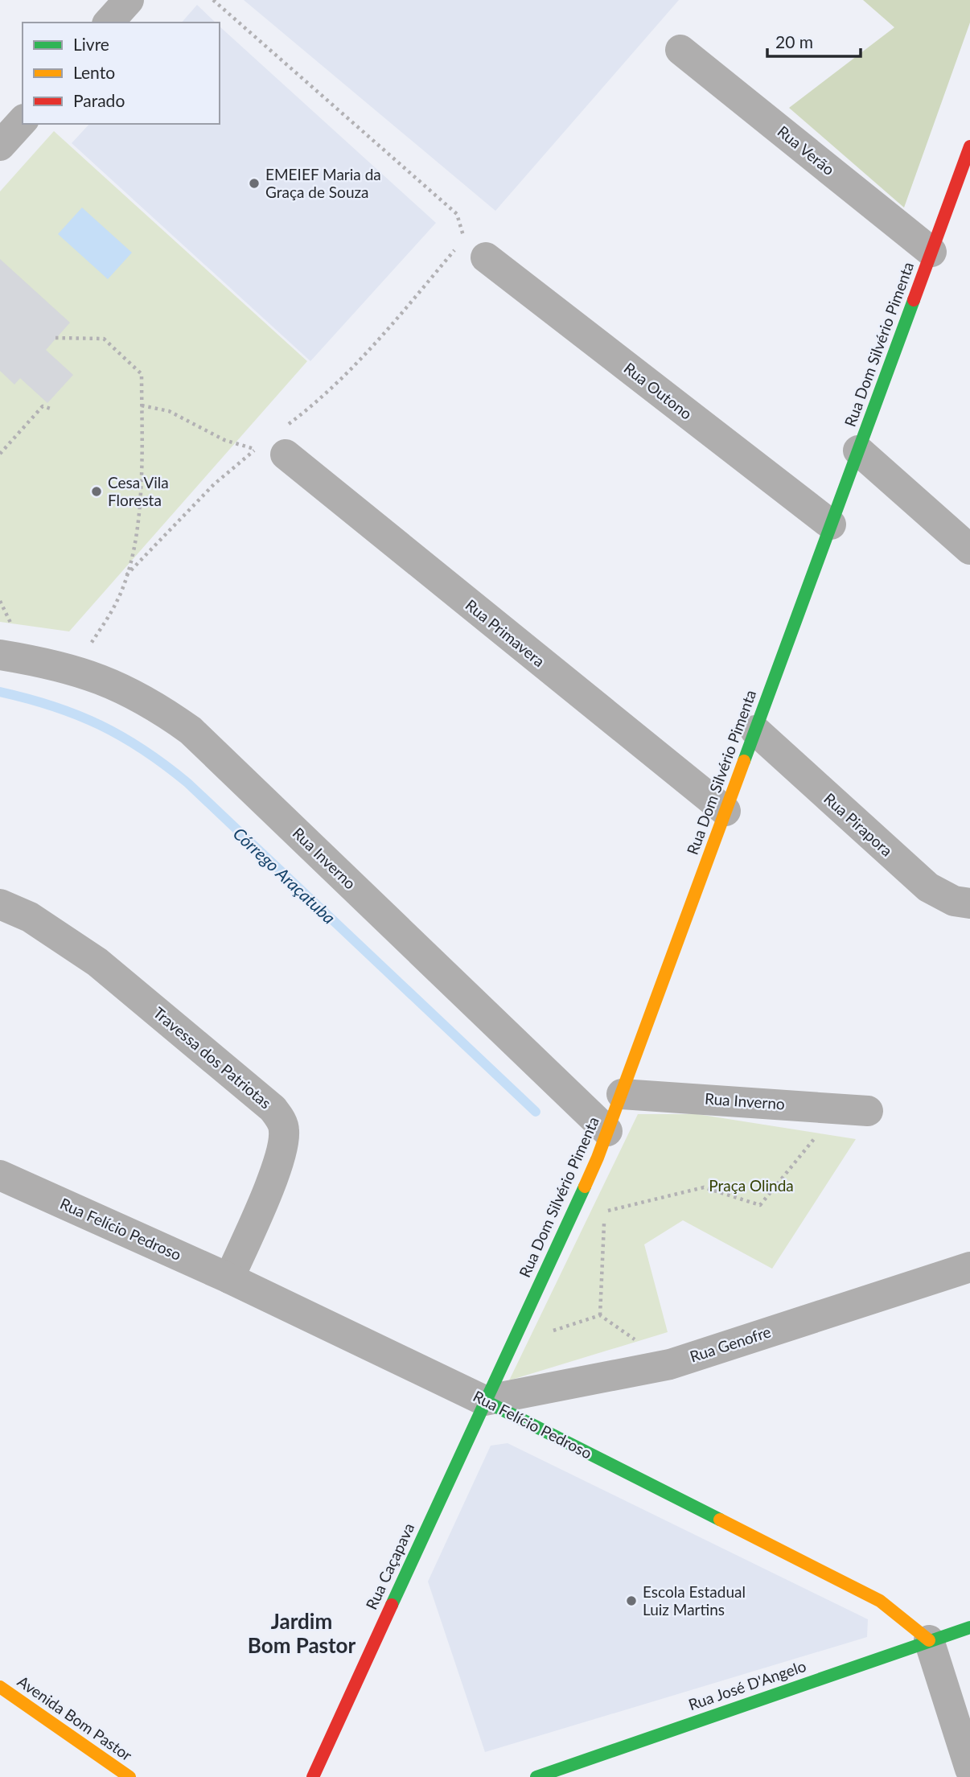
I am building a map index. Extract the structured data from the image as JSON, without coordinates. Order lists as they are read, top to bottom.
{
  "streets": {
    "street": [
      "Rua Verão",
      "Rua Dom Silvério Pimenta",
      "Rua Outono",
      "Rua Primavera",
      "Rua Pirapora",
      "Rua Inverno",
      "Travessa dos Patriotas",
      "Rua Felício Pedroso",
      "Rua Genofre",
      "Rua Caçapava",
      "Rua José D'Angelo",
      "Avenida Bom Pastor"
    ]
  },
  "crossings": [
    ["Rua Verão", "Rua Dom Silvério Pimenta"],
    ["Rua Dom Silvério Pimenta", "Rua Outono"],
    ["Rua Dom Silvério Pimenta", "Rua Primavera"],
    ["Rua Dom Silvério Pimenta", "Rua Pirapora"],
    ["Rua Dom Silvério Pimenta", "Rua Inverno"],
    ["Rua Dom Silvério Pimenta", "Rua Felício Pedroso"],
    ["Rua Dom Silvério Pimenta", "Rua Genofre"],
    ["Rua Dom Silvério Pimenta", "Rua Caçapava"],
    ["Travessa dos Patriotas", "Rua Felício Pedroso"],
    ["Rua Felício Pedroso", "Rua Genofre"],
    ["Rua Felício Pedroso", "Rua Caçapava"],
    ["Rua Felício Pedroso", "Rua José D'Angelo"],
    ["Rua Genofre", "Rua Caçapava"]
  ],
  "districts": ["Jardim Bom Pastor"],
  "water": ["Córrego Araçatuba"],
  "parks": ["Praça Olinda"],
  "places": ["EMEIEF Maria da Graça de Souza", "Cesa Vila Floresta", "Escola Estadual Luiz Martins"],
  "legend": ["Livre", "Lento", "Parado"],
  "scale_bar": "20 m"
}
